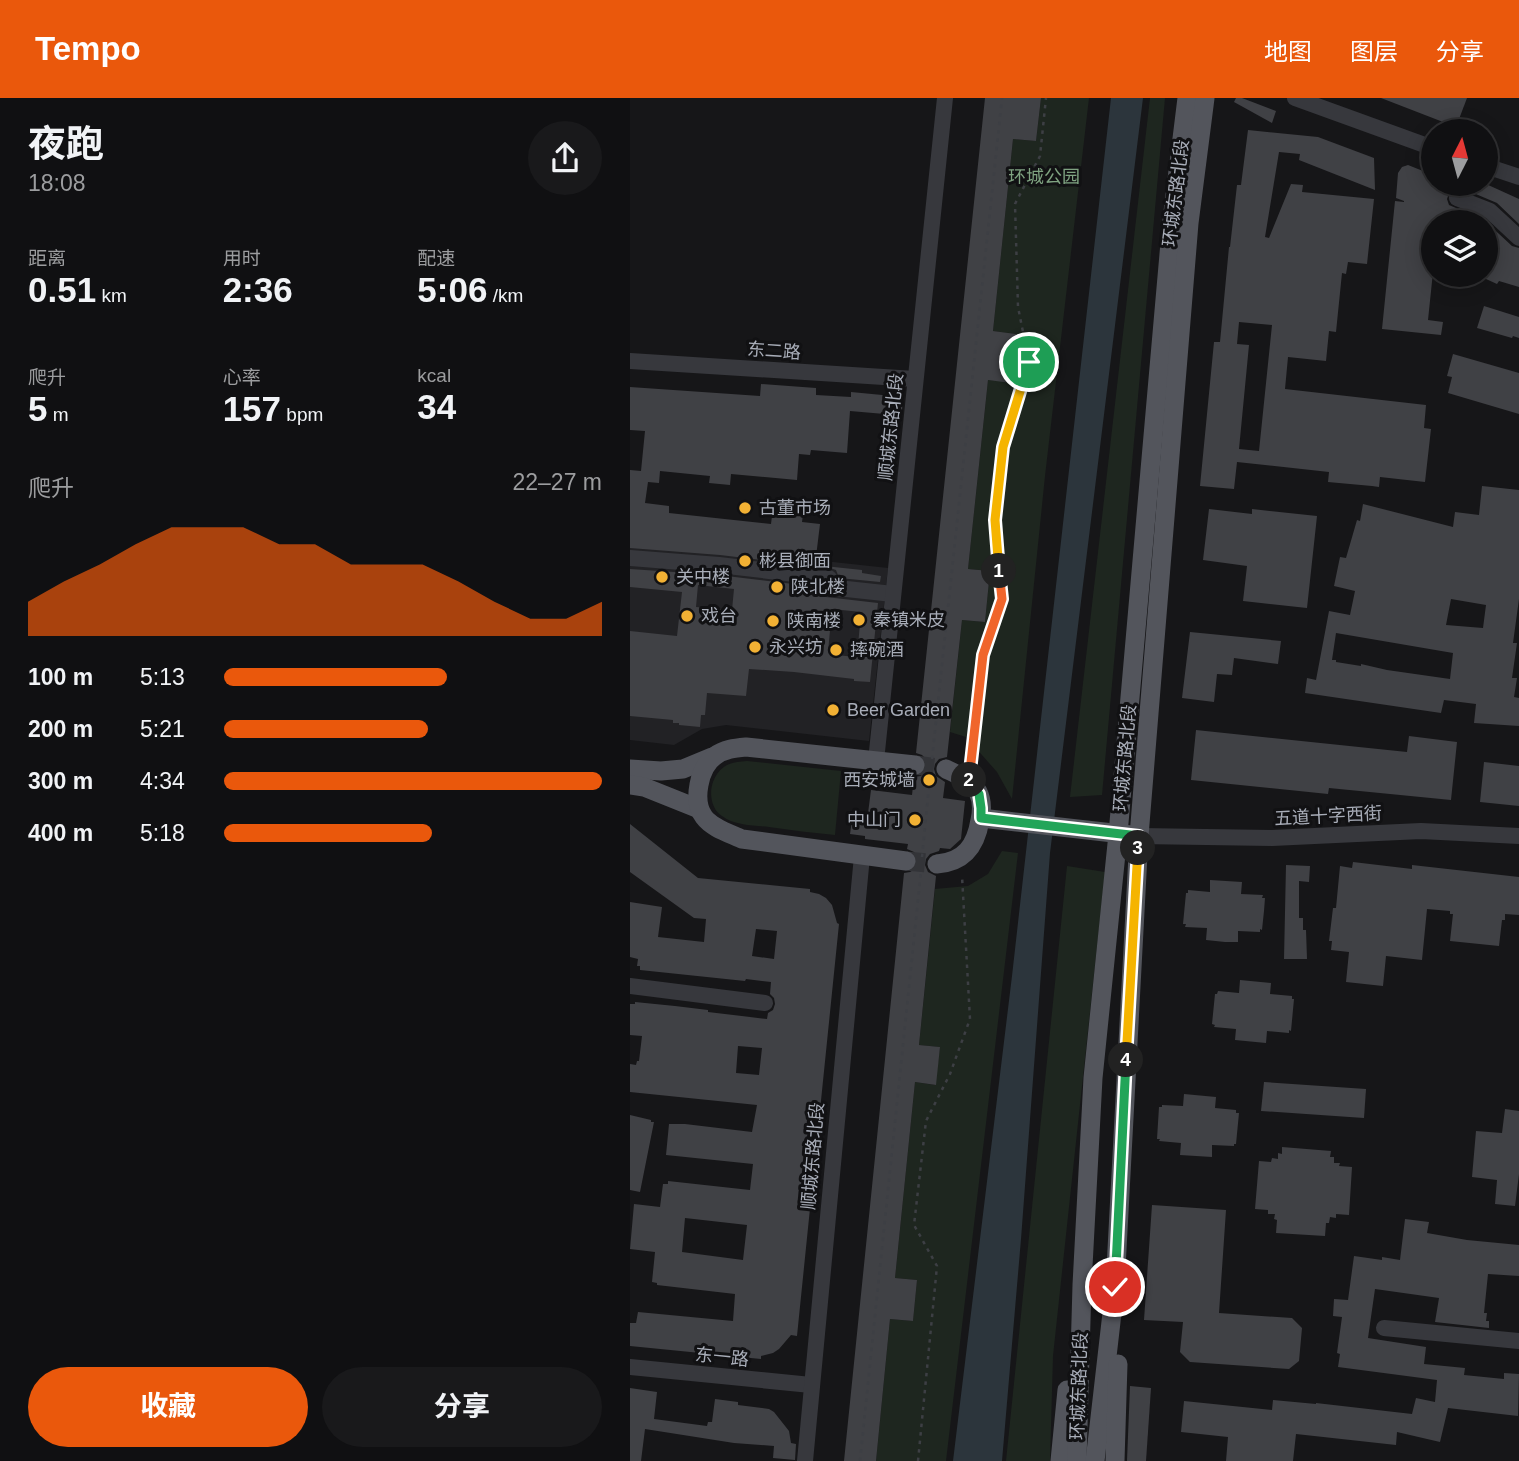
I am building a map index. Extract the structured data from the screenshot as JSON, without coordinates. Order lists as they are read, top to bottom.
{
  "streets": {
    "main road": ["环城东路北段"],
    "street": [
      "东二路",
      "顺城东路北段",
      "五道十字西街",
      "东一路"
    ]
  },
  "crossings": [
    ["环城东路北段", "五道十字西街"],
    ["东二路", "顺城东路北段"],
    ["顺城东路北段", "东一路"]
  ],
  "parks": ["环城公园"],
  "places": [
    "古董市场",
    "彬县御面",
    "关中楼",
    "陕北楼",
    "戏台",
    "秦镇米皮",
    "陕南楼",
    "永兴坊",
    "摔碗酒",
    "Beer Garden",
    "西安城墙",
    "中山门"
  ],
  "north": "top",
  "page": {
    "header": "Tempo",
    "nav": ["地图", "图层", "分享"],
    "heading": ["夜跑", "18:08"],
    "stats": [
      ["距离", "0.51 km"],
      ["用时", "2:36"],
      ["配速", "5:06 /km"],
      ["爬升", "5 m"],
      ["心率", "157 bpm"],
      ["kcal", "34"]
    ],
    "chart": ["爬升", "22–27 m"],
    "pins": [
      "1",
      "2",
      "3",
      "4"
    ],
    "list": [
      {
        "name": "100 m",
        "note": "5:13"
      },
      {
        "name": "200 m",
        "note": "5:21"
      },
      {
        "name": "300 m",
        "note": "4:34"
      },
      {
        "name": "400 m",
        "note": "5:18"
      }
    ],
    "buttons": ["收藏", "分享"]
  }
}
